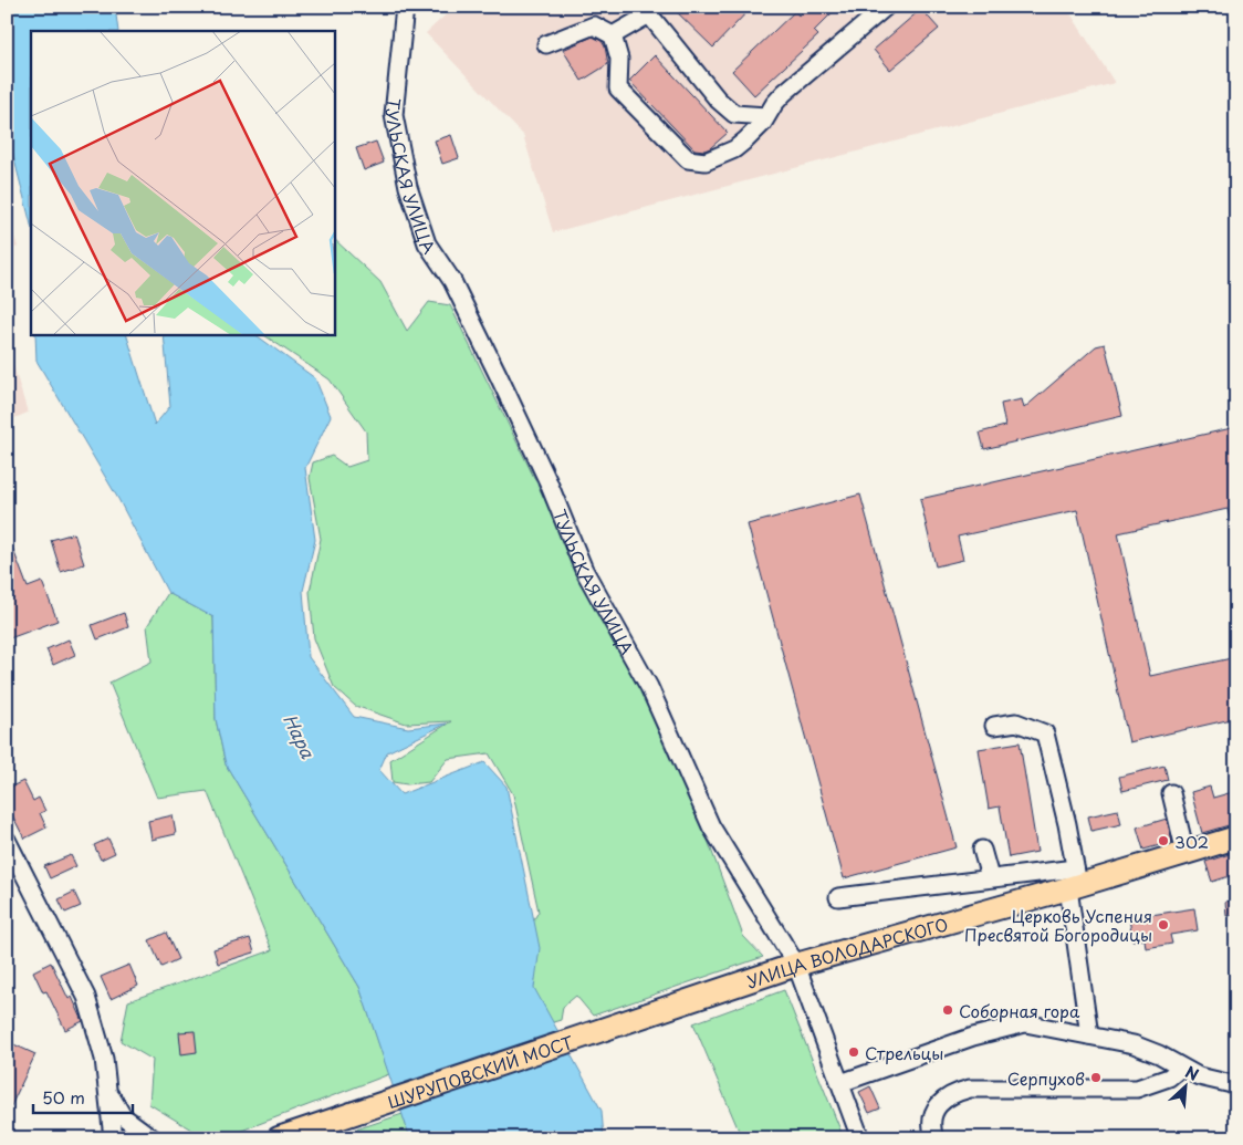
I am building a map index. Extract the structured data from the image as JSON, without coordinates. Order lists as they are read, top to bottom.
{
  "streets": {
    "main road": ["УЛИЦА ВОЛОДАРСКОГО", "ШУРУПОВСКИЙ МОСТ"],
    "street": ["ТУЛЬСКАЯ УЛИЦА"]
  },
  "crossings": [
    ["ТУЛЬСКАЯ УЛИЦА", "УЛИЦА ВОЛОДАРСКОГО"],
    ["УЛИЦА ВОЛОДАРСКОГО", "ШУРУПОВСКИЙ МОСТ"]
  ],
  "water": ["Нара"],
  "places": [
    "302",
    "Церковь Успения Пресвятой Богородицы",
    "Соборная гора",
    "Стрельцы",
    "Серпухов"
  ],
  "scale_bar": "50 m",
  "north": "top right"
}
